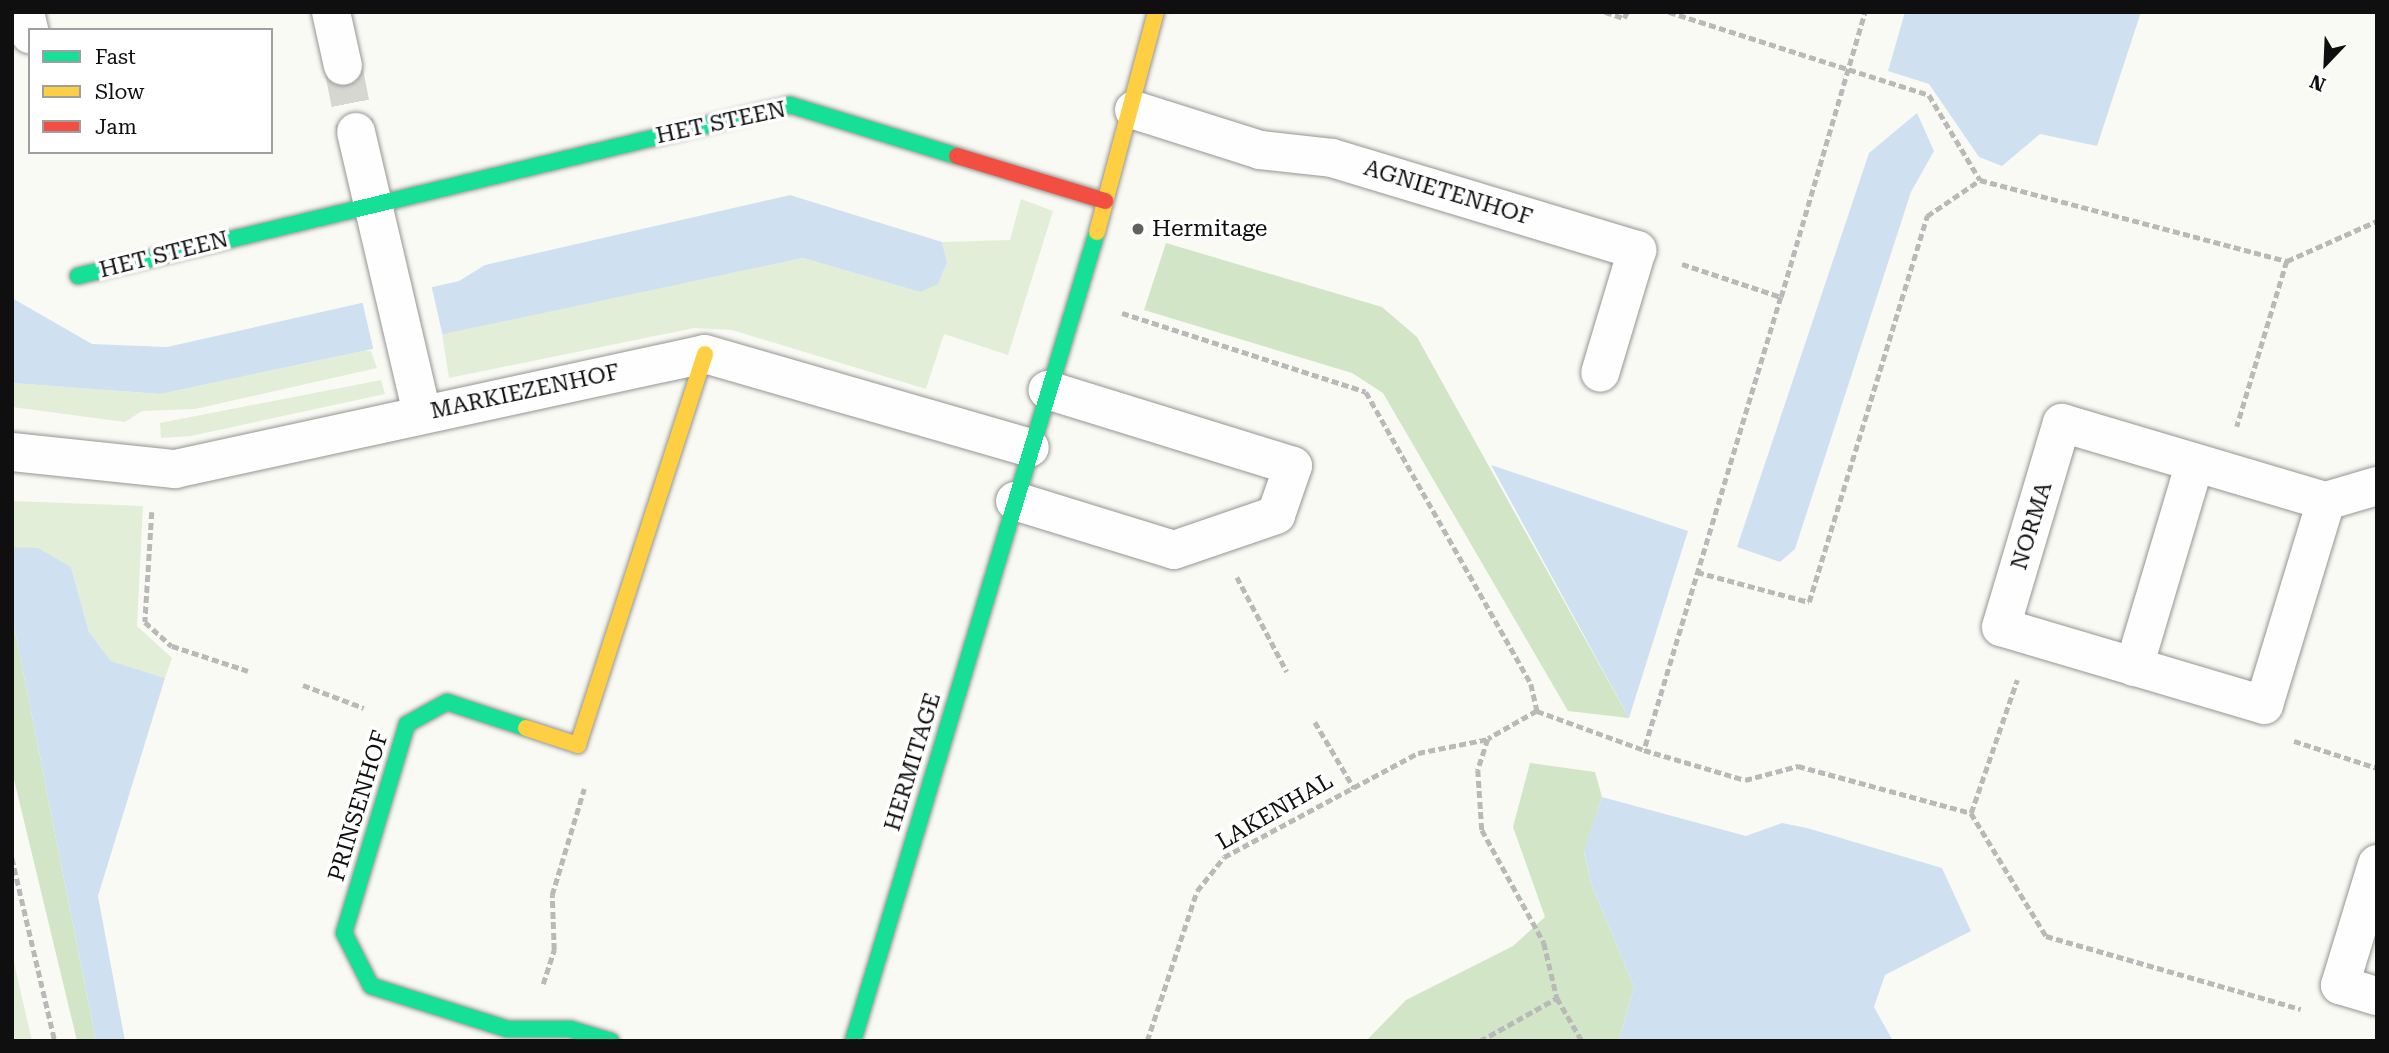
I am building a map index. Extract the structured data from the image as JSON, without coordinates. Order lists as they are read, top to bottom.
{
  "streets": {
    "street": [
      "HET STEEN",
      "AGNIETENHOF",
      "MARKIEZENHOF",
      "NORMA",
      "HERMITAGE",
      "PRINSENHOF"
    ],
    "path": ["LAKENHAL"]
  },
  "crossings": [
    ["HET STEEN", "HERMITAGE"],
    ["AGNIETENHOF", "HERMITAGE"],
    ["MARKIEZENHOF", "HERMITAGE"]
  ],
  "places": ["Hermitage"],
  "legend": ["Fast", "Slow", "Jam"],
  "north": "bottom left"
}
